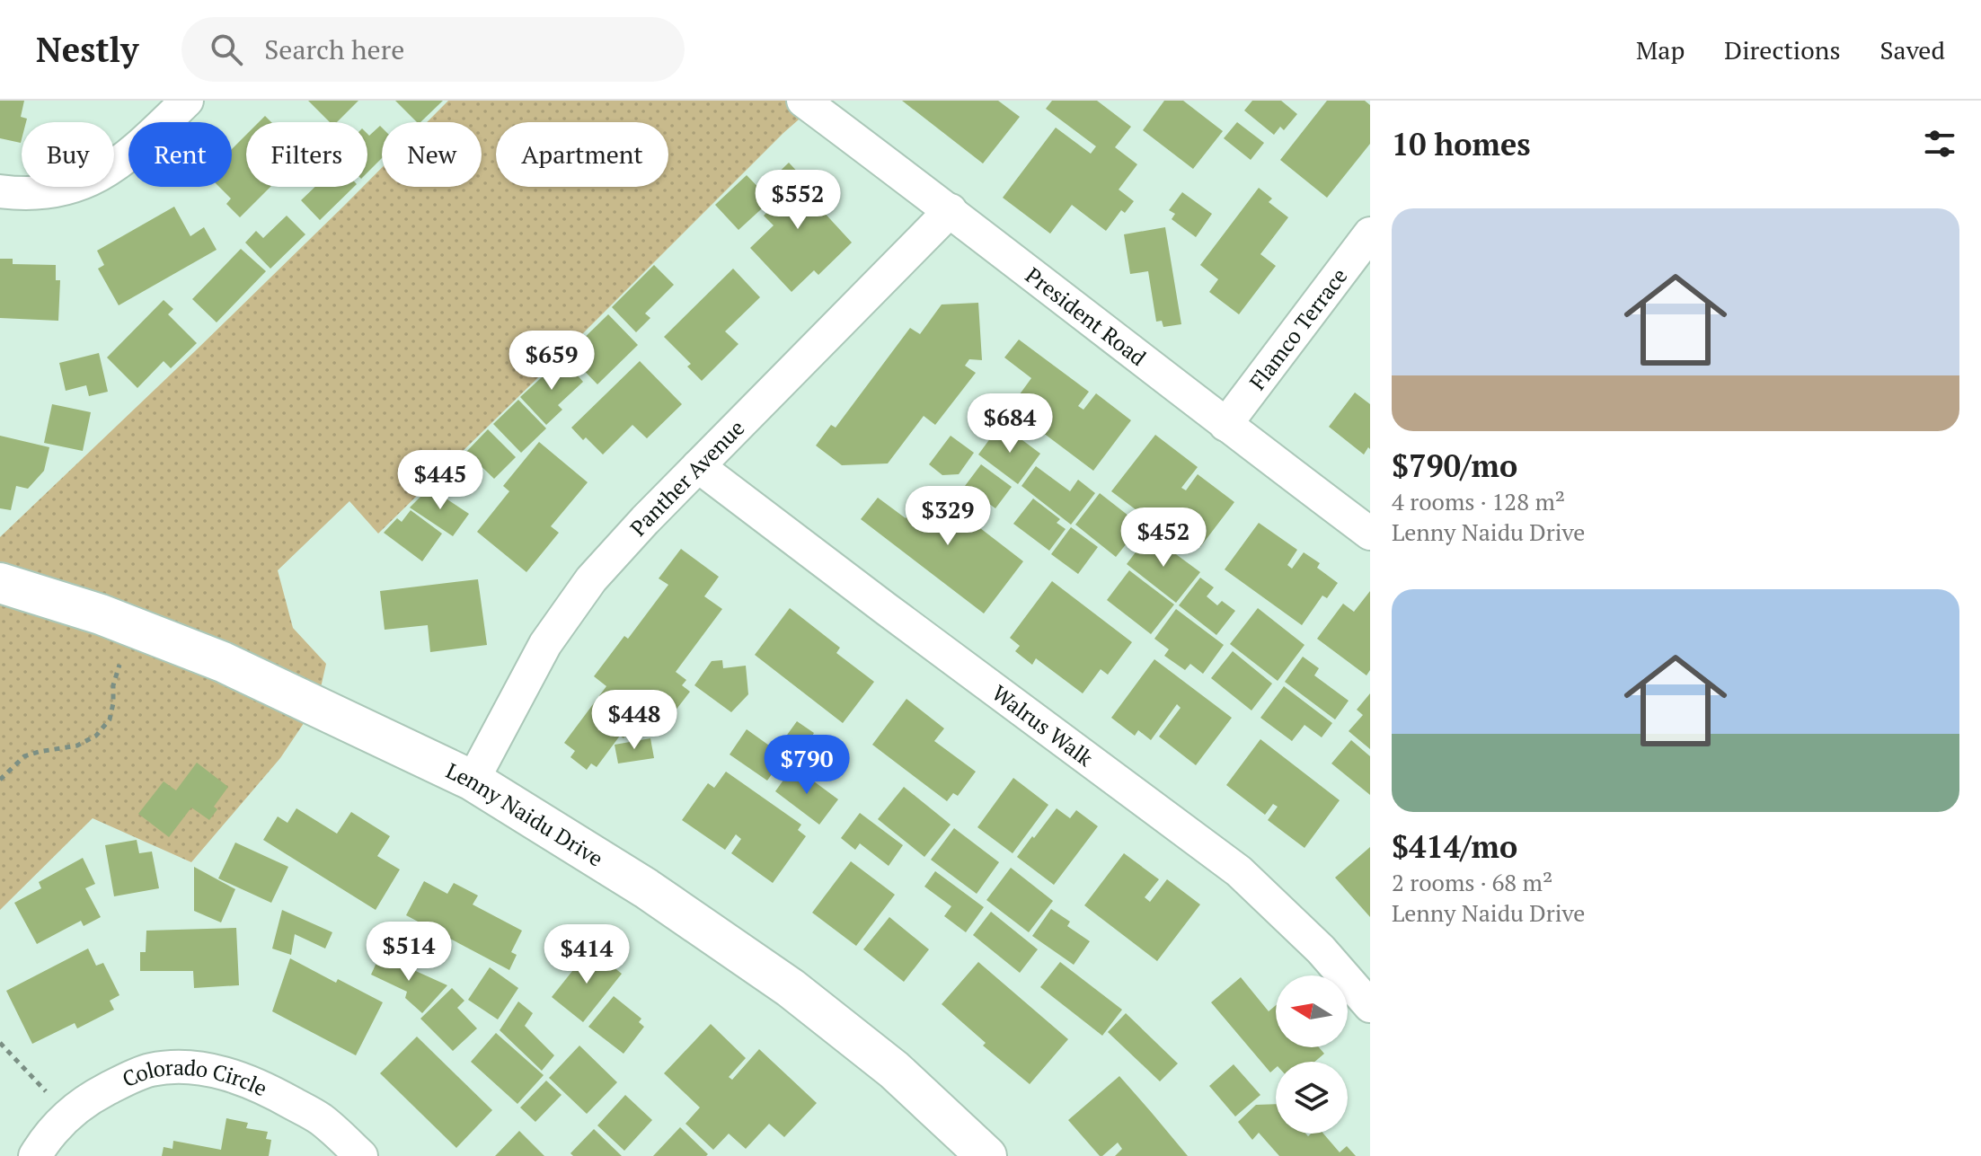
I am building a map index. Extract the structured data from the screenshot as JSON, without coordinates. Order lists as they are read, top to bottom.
{
  "streets": {
    "street": [
      "President Road",
      "Flamco Terrace",
      "Panther Avenue",
      "Walrus Walk",
      "Lenny Naidu Drive",
      "Colorado Circle"
    ]
  },
  "crossings": [
    ["President Road", "Flamco Terrace"],
    ["President Road", "Panther Avenue"],
    ["Panther Avenue", "Walrus Walk"],
    ["Panther Avenue", "Lenny Naidu Drive"]
  ],
  "north": "left",
  "page": {
    "header": "Nestly",
    "search": "Search here",
    "nav": ["Map", "Directions", "Saved"],
    "heading": "10 homes",
    "chip": [
      "Buy",
      "Rent",
      "Filters",
      "New",
      "Apartment"
    ],
    "price": [
      "$552",
      "$659",
      "$684",
      "$445",
      "$329",
      "$452",
      "$448",
      "$790",
      "$514",
      "$414"
    ],
    "list": [
      {
        "name": "$790/mo",
        "note": "4 rooms · 128 m² · Lenny Naidu Drive"
      },
      {
        "name": "$414/mo",
        "note": "2 rooms · 68 m² · Lenny Naidu Drive"
      }
    ]
  }
}
